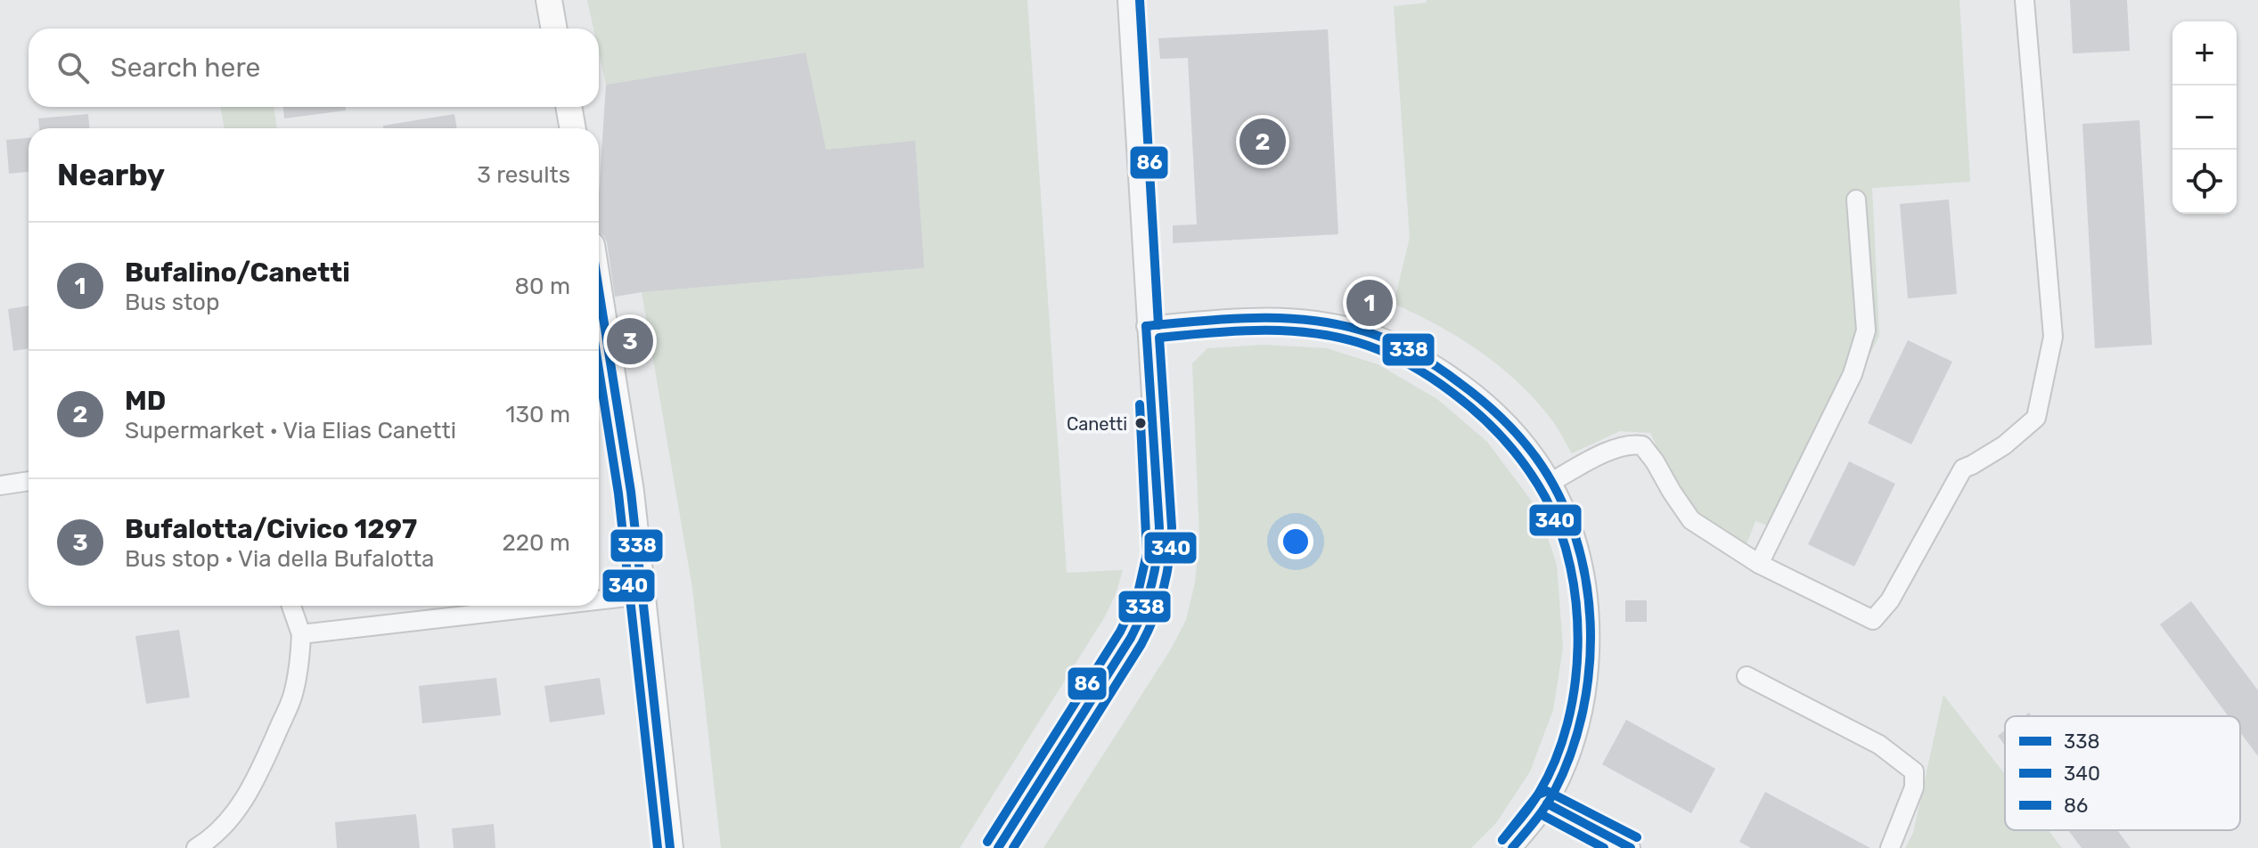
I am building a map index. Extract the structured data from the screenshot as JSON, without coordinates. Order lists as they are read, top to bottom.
{
  "places": ["Canetti"],
  "lines": ["transit line 86", "transit line 338", "transit line 340"],
  "legend": ["338", "340", "86"],
  "page": {
    "map_buttons": ["+", "−"],
    "search": "Search here",
    "pins": ["2", "1", "3"],
    "heading": ["Nearby", "3 results"],
    "list": [
      {
        "mark": "1",
        "name": "Bufalino/Canetti",
        "note": "Bus stop",
        "value": "80 m"
      },
      {
        "mark": "2",
        "name": "MD",
        "note": "Supermarket · Via Elias Canetti",
        "value": "130 m"
      },
      {
        "mark": "3",
        "name": "Bufalotta/Civico 1297",
        "note": "Bus stop · Via della Bufalotta",
        "value": "220 m"
      }
    ]
  }
}
